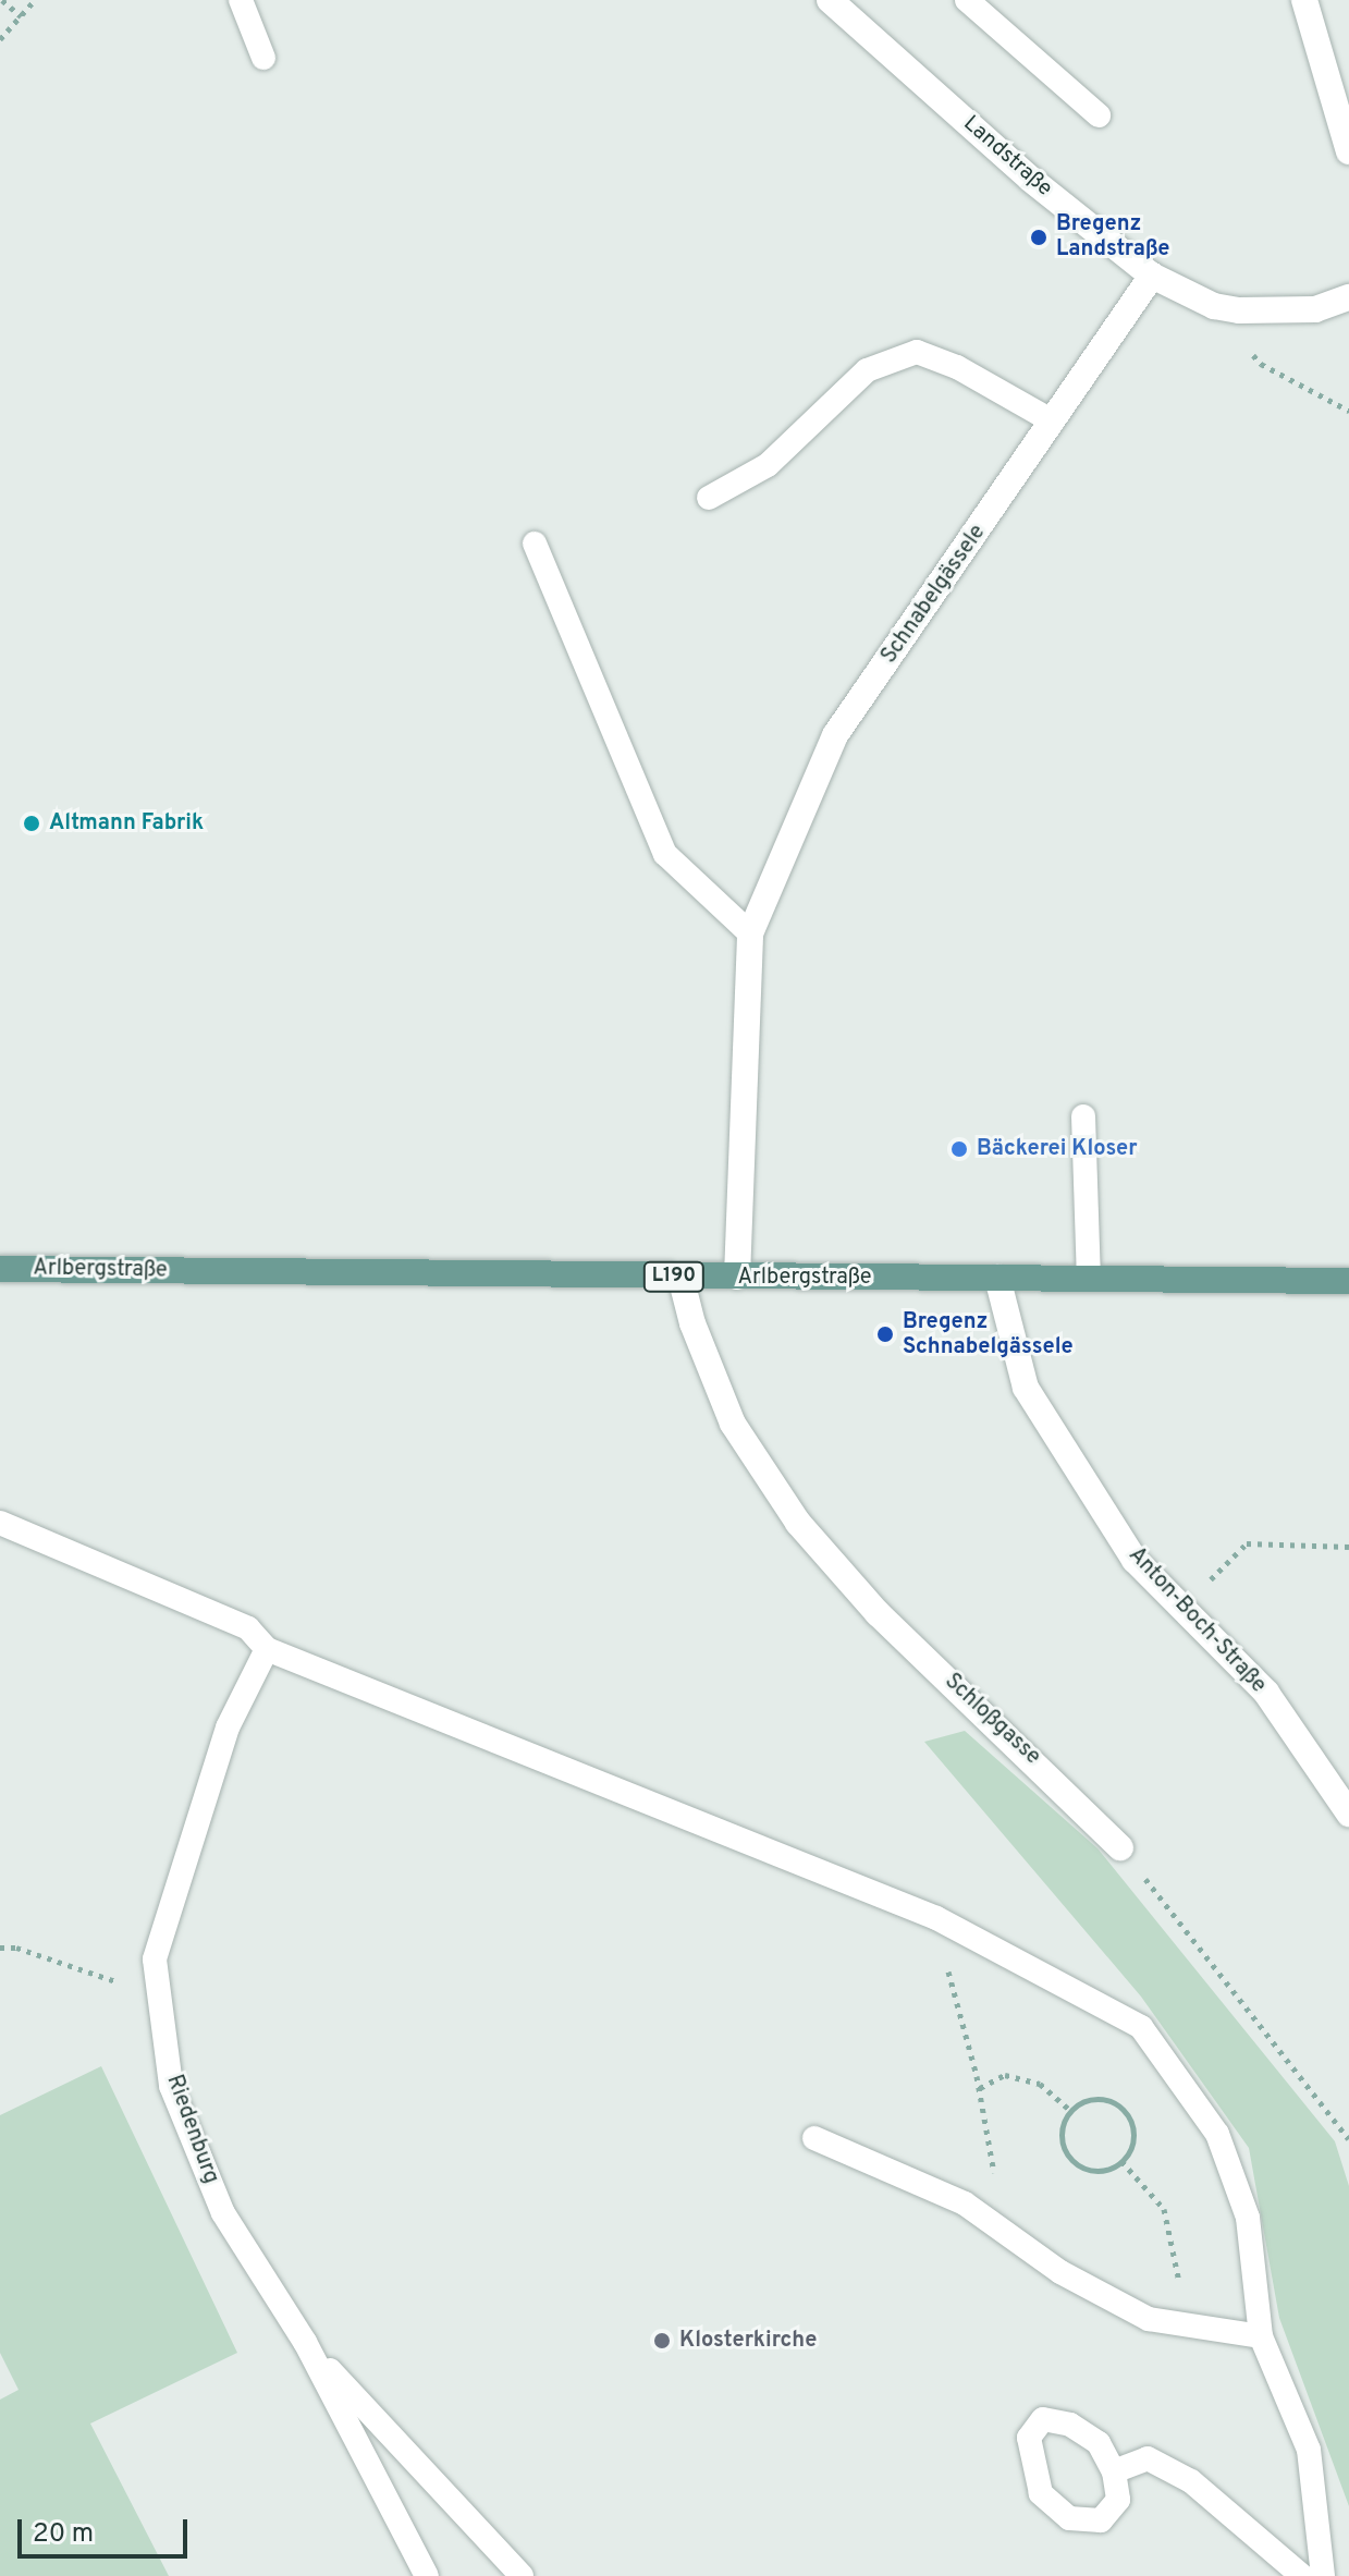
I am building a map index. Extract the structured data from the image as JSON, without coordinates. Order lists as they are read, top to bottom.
{
  "streets": {
    "main road": ["Arlbergstraße", "L190"],
    "street": [
      "Landstraße",
      "Schnabelgässele",
      "Anton-Boch-Straße",
      "Schloßgasse"
    ],
    "lane": ["Riedenburg"]
  },
  "crossings": [
    ["Landstraße", "Schnabelgässele"],
    ["Schnabelgässele", "Arlbergstraße"],
    ["Arlbergstraße", "Anton-Boch-Straße"],
    ["Arlbergstraße", "Schloßgasse"]
  ],
  "places": [
    "Bregenz Landstraße",
    "Altmann Fabrik",
    "Bäckerei Kloser",
    "Bregenz Schnabelgässele",
    "Klosterkirche"
  ],
  "scale_bar": "20 m"
}
